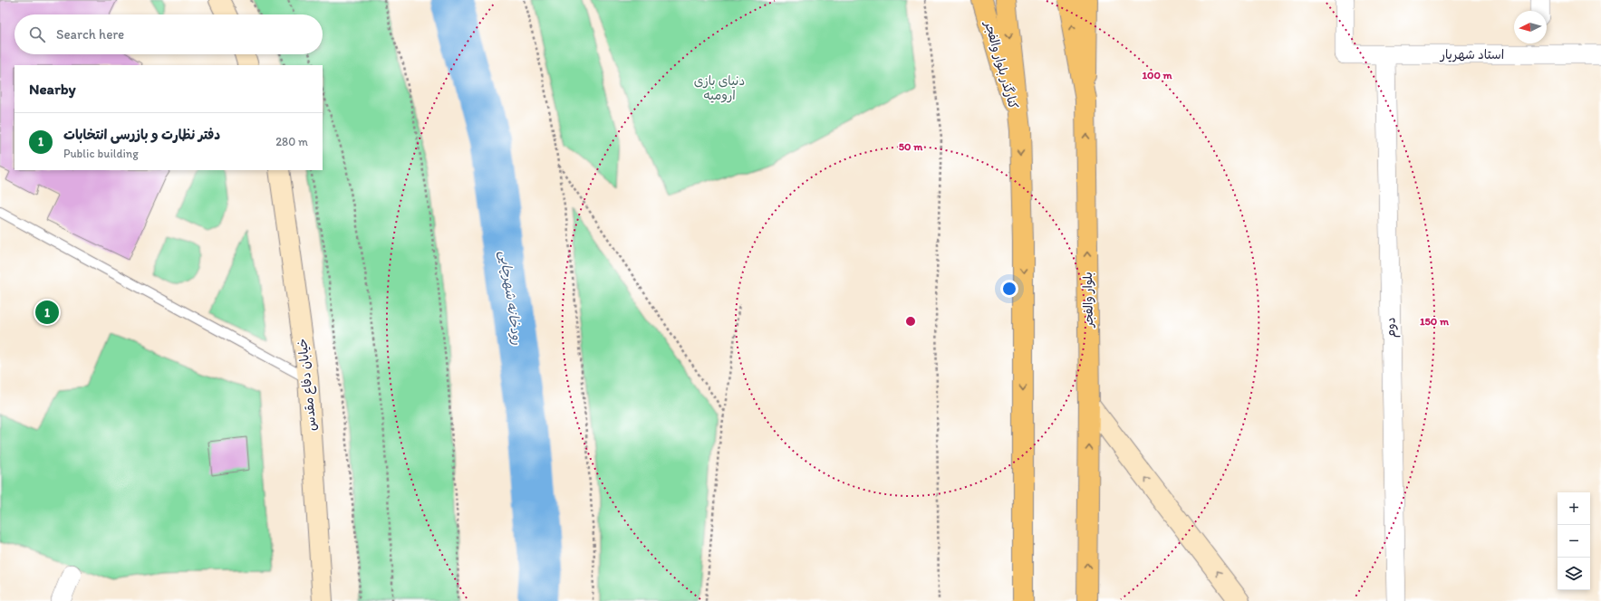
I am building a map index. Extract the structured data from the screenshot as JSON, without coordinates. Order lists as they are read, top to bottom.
{
  "streets": {
    "main road": ["کنارگذر بلوار والفجر", "بلوار والفجر"],
    "street": ["استاد شهریار", "دوم", "خیابان دفاع مقدس"]
  },
  "crossings": [
    ["استاد شهریار", "دوم"]
  ],
  "water": ["رودخانه شهرچایی"],
  "parks": ["دنیای بازی ارومیه"],
  "north": "left",
  "page": {
    "search": "Search here",
    "heading": "Nearby",
    "list": [
      {
        "mark": "1",
        "name": "دفتر نظارت و بازرسی انتخابات",
        "note": "Public building",
        "value": "280 m"
      }
    ],
    "pins": "1",
    "map_buttons": ["+", "−"]
  },
  "rings": ["100 m", "50 m", "150 m"]
}
